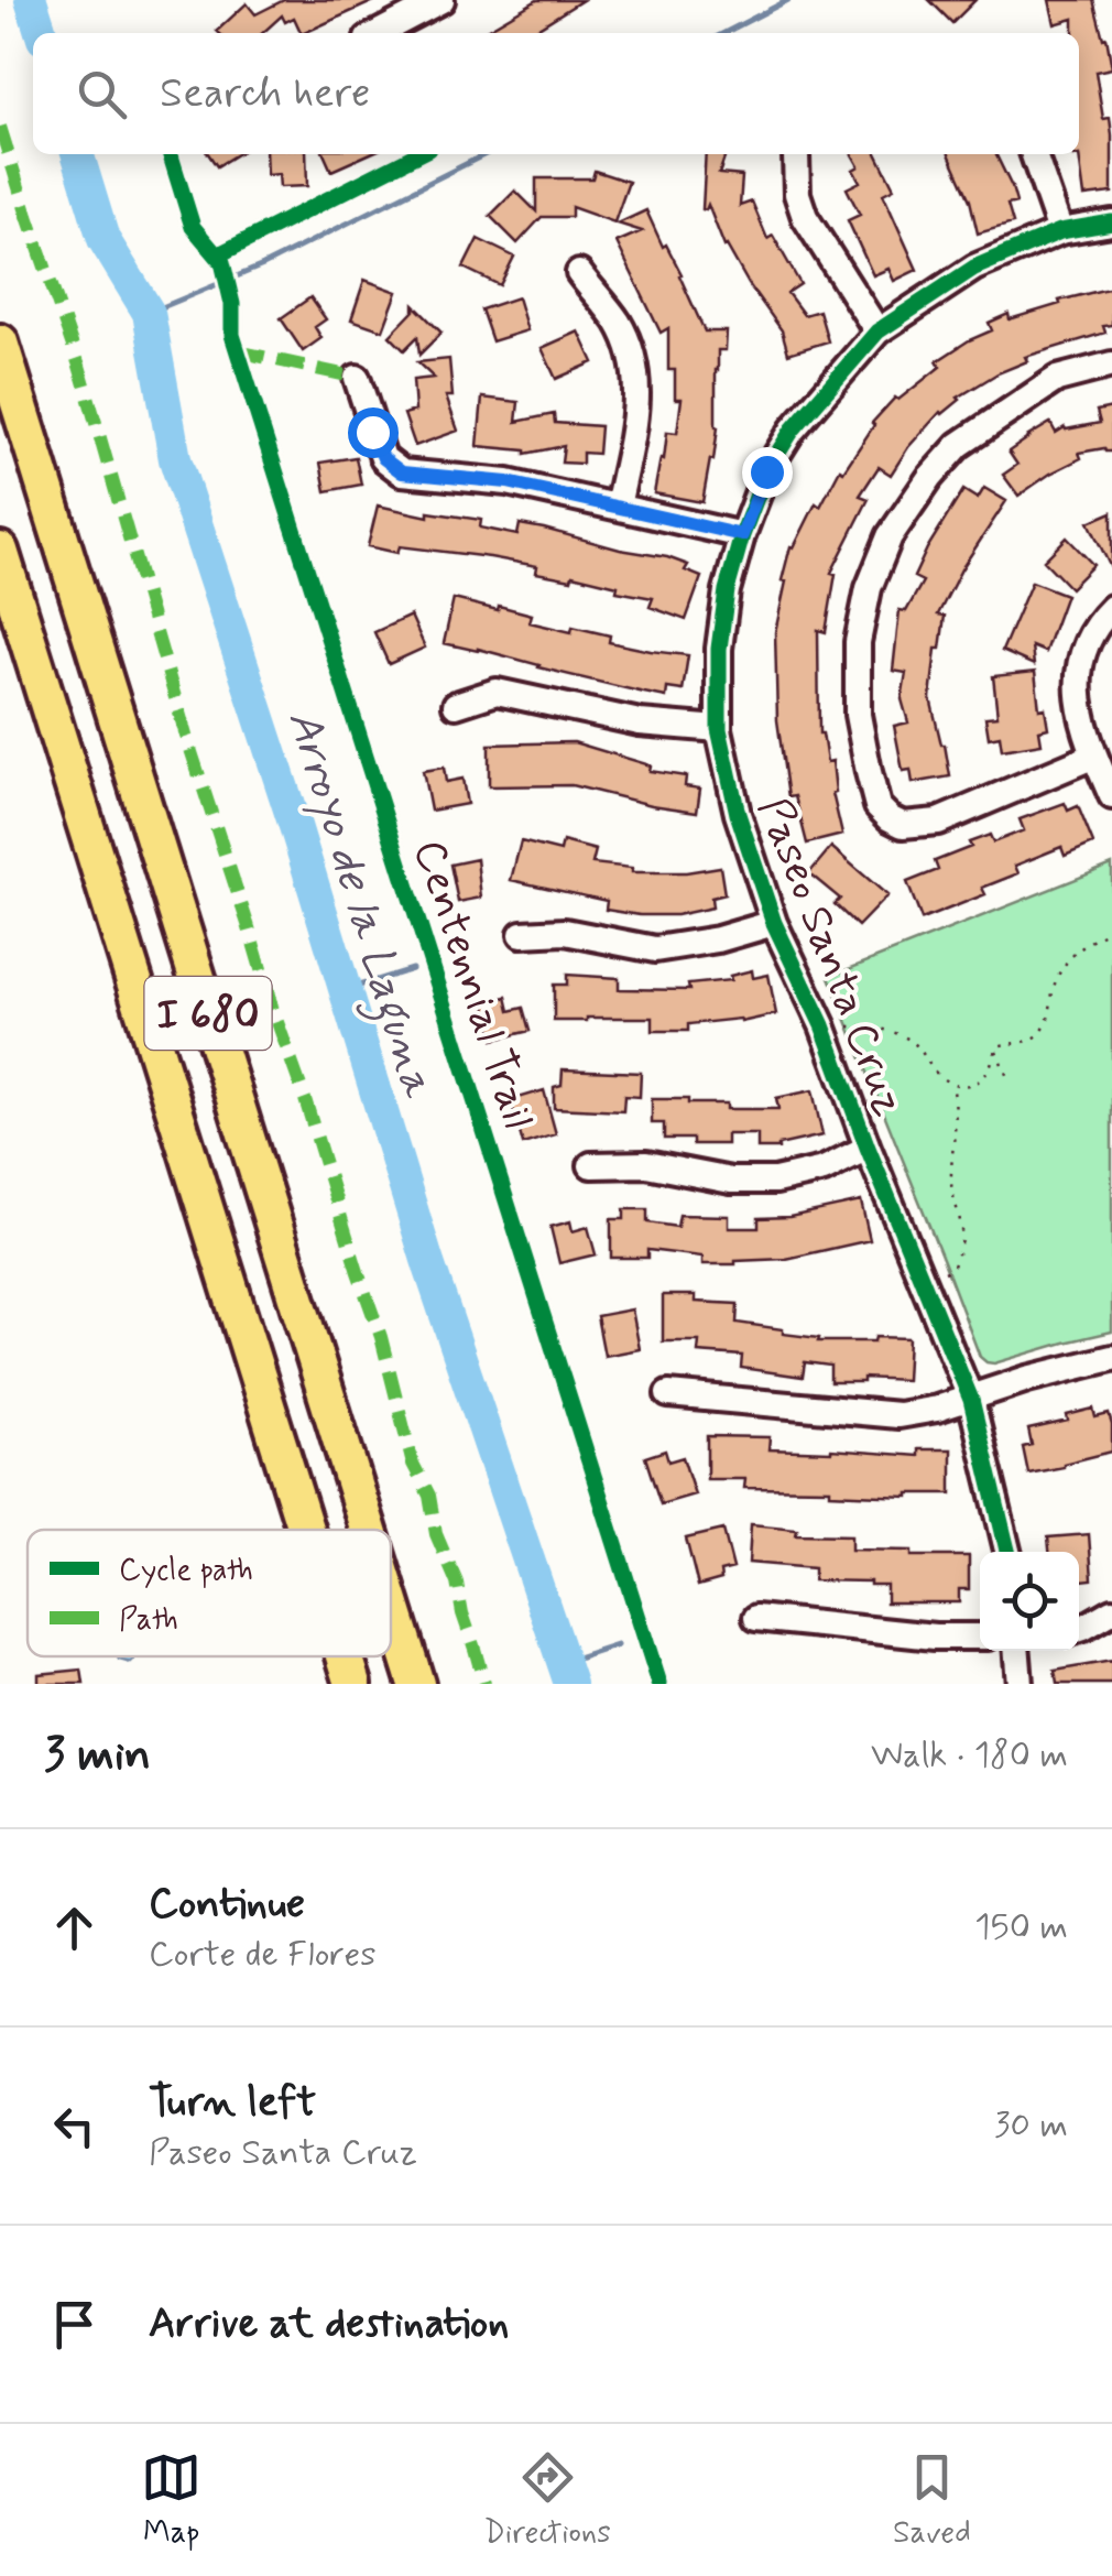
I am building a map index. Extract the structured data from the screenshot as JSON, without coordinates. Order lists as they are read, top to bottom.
{
  "streets": {
    "highway": ["I 680"],
    "street": ["Paseo Santa Cruz"],
    "cycle path": ["Centennial Trail"]
  },
  "water": ["Arroyo de la Laguna"],
  "legend": ["Cycle path", "Path"],
  "page": {
    "search": "Search here",
    "heading": ["3 min", "Walk · 180 m"],
    "list": [
      ["Continue", "Corte de Flores", "150 m"],
      ["Turn left", "Paseo Santa Cruz", "30 m"],
      "Arrive at destination"
    ],
    "nav": ["Map", "Directions", "Saved"]
  }
}
